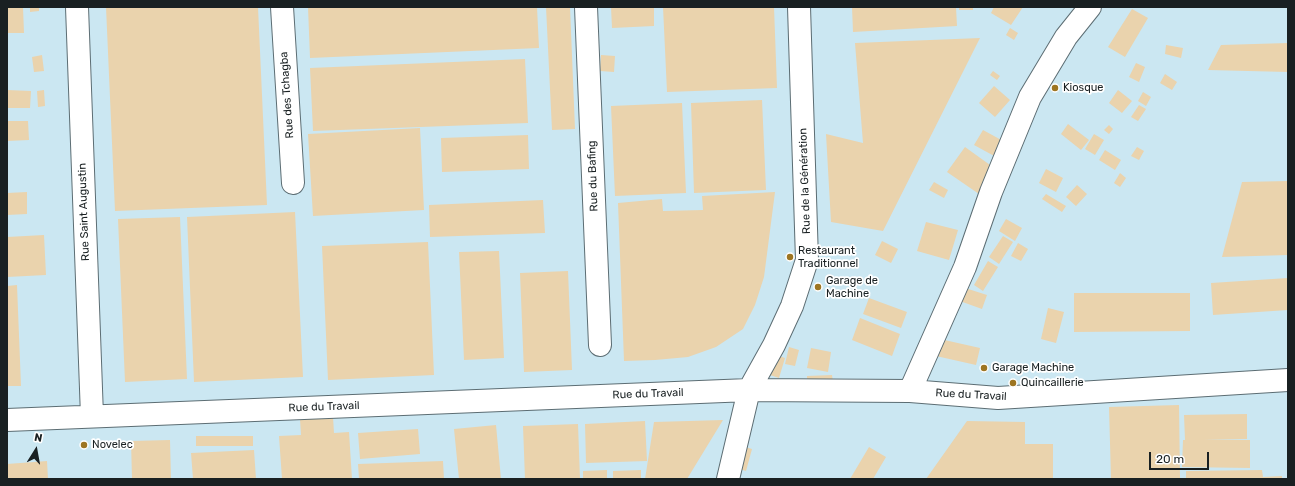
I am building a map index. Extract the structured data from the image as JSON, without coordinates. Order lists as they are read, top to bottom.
{
  "streets": {
    "street": [
      "Rue des Tchagba",
      "Rue du Bafing",
      "Rue de la Génération",
      "Rue Saint Augustin",
      "Rue du Travail"
    ]
  },
  "crossings": [
    ["Rue de la Génération", "Rue du Travail"],
    ["Rue Saint Augustin", "Rue du Travail"]
  ],
  "places": [
    "Kiosque",
    "Restaurant Traditionnel",
    "Garage de Machine",
    "Garage Machine",
    "Quincaillerie",
    "Novelec"
  ],
  "scale_bar": "20 m",
  "north": "top"
}
